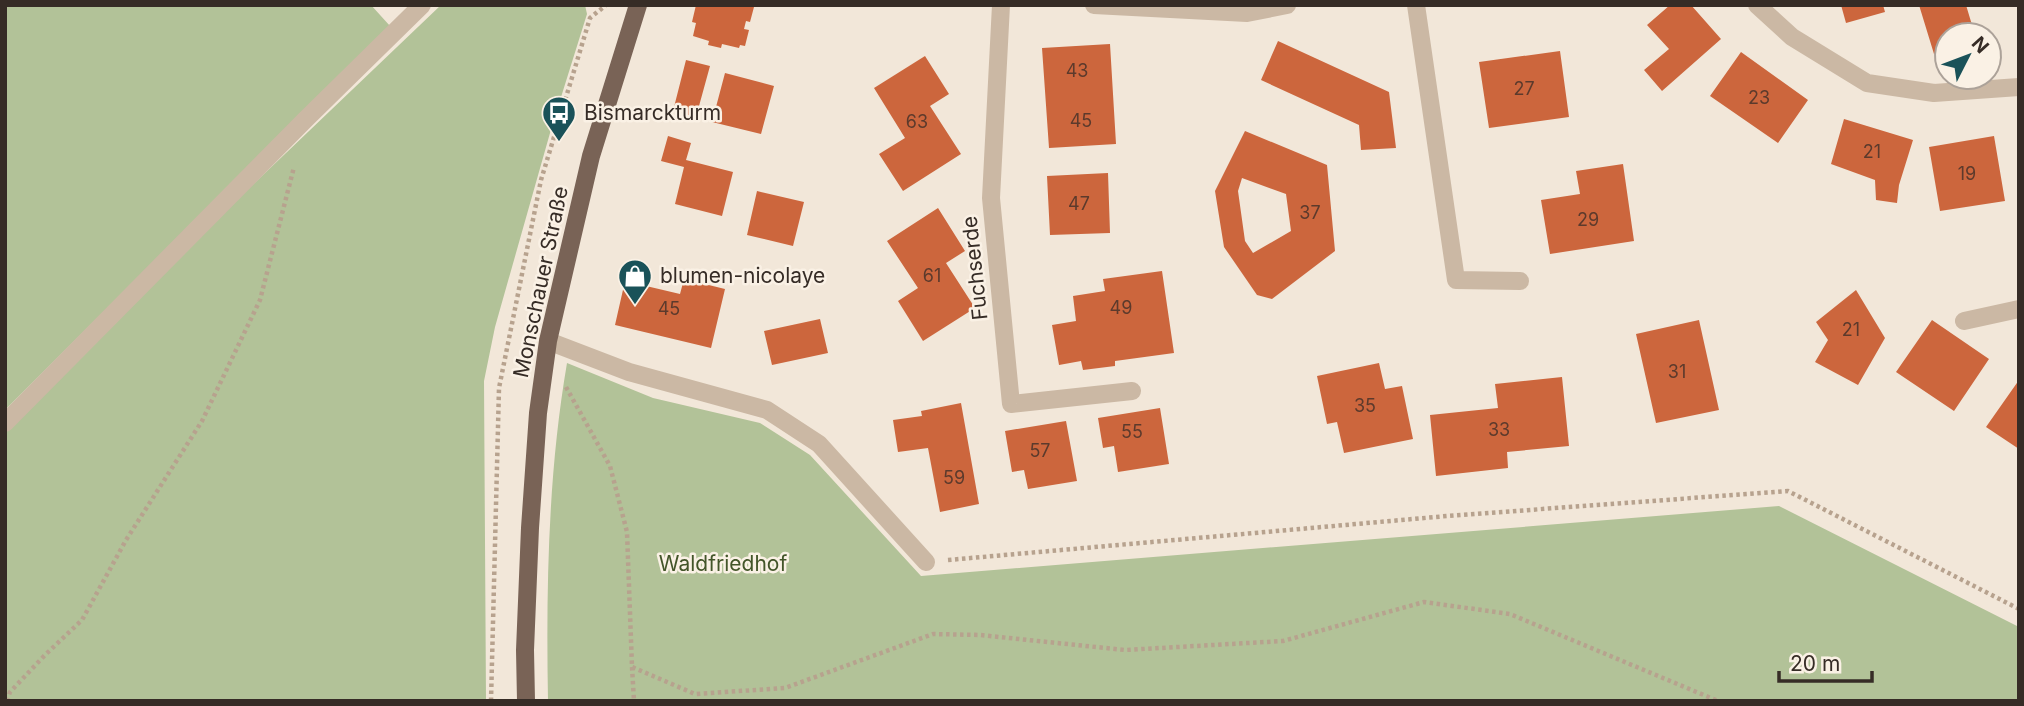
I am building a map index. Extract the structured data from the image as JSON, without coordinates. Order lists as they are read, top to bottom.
{
  "streets": {
    "main road": ["Monschauer Straße"],
    "street": ["Fuchserde"]
  },
  "parks": ["Waldfriedhof"],
  "places": {
    "bus stop": ["Bismarckturm"],
    "shop": ["blumen-nicolaye"]
  },
  "house_numbers": [
    "43",
    "27",
    "23",
    "45",
    "63",
    "21",
    "19",
    "47",
    "37",
    "29",
    "61",
    "49",
    "45",
    "21",
    "31",
    "35",
    "33",
    "55",
    "57",
    "59"
  ],
  "scale_bar": "20 m",
  "north": "top right"
}
